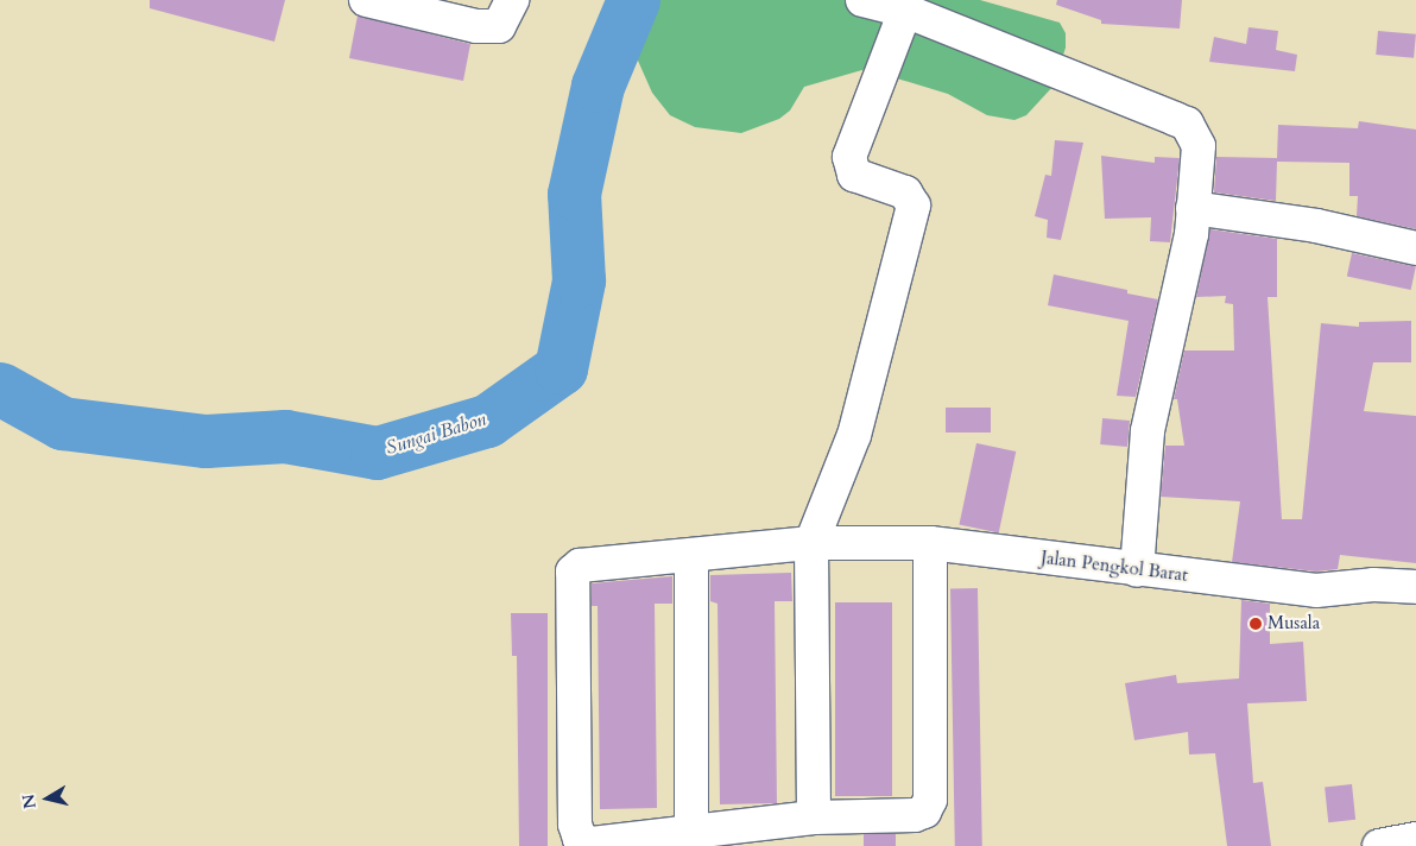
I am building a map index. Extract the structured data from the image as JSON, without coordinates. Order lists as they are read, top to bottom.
{
  "streets": {
    "street": ["Jalan Pengkol Barat"]
  },
  "water": ["Sungai Babon"],
  "places": ["Musala"],
  "north": "left"
}
